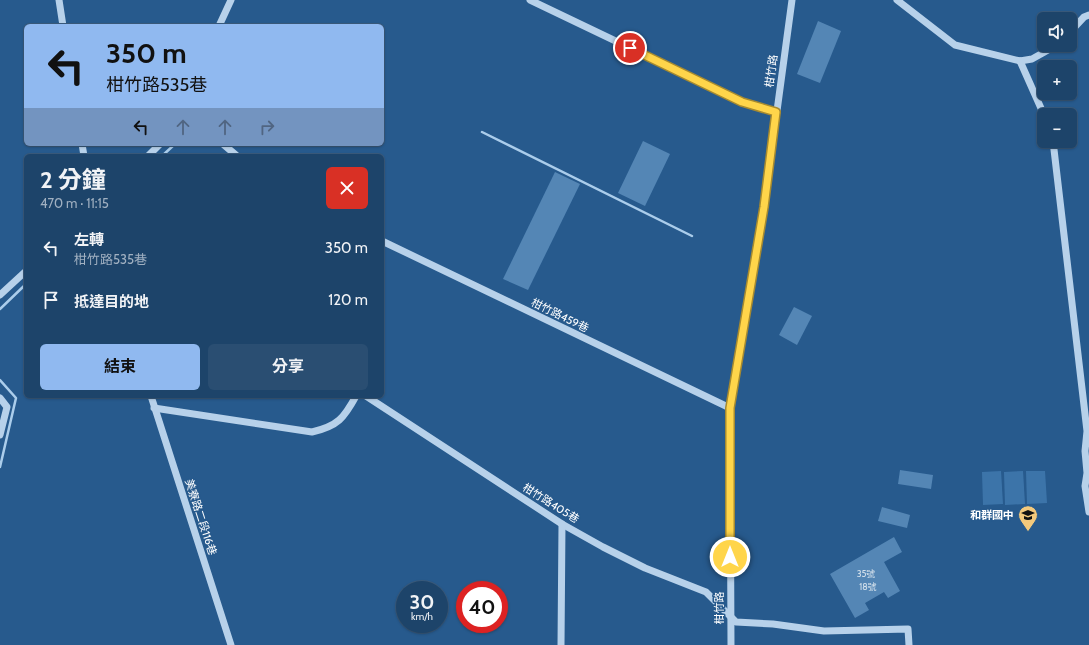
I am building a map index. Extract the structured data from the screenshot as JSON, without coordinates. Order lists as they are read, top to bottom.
{
  "streets": {
    "street": [
      "柑竹路",
      "柑竹路459巷",
      "柑竹路405巷",
      "美寮路二段116巷"
    ]
  },
  "crossings": [
    ["柑竹路", "柑竹路459巷"],
    ["柑竹路", "柑竹路405巷"]
  ],
  "places": {
    "school or university": ["和群國中"]
  },
  "house_numbers": ["35號", "18號"],
  "page": {
    "map_buttons": ["+", "−"],
    "turn": ["350 m", "柑竹路535巷"],
    "heading": ["2 分鐘", "470 m · 11:15"],
    "list": [
      {
        "name": "左轉",
        "note": "柑竹路535巷",
        "value": "350 m"
      },
      {
        "name": "抵達目的地",
        "value": "120 m"
      }
    ],
    "buttons": ["結束", "分享"],
    "speed": "30 km/h",
    "limit": "40"
  }
}
